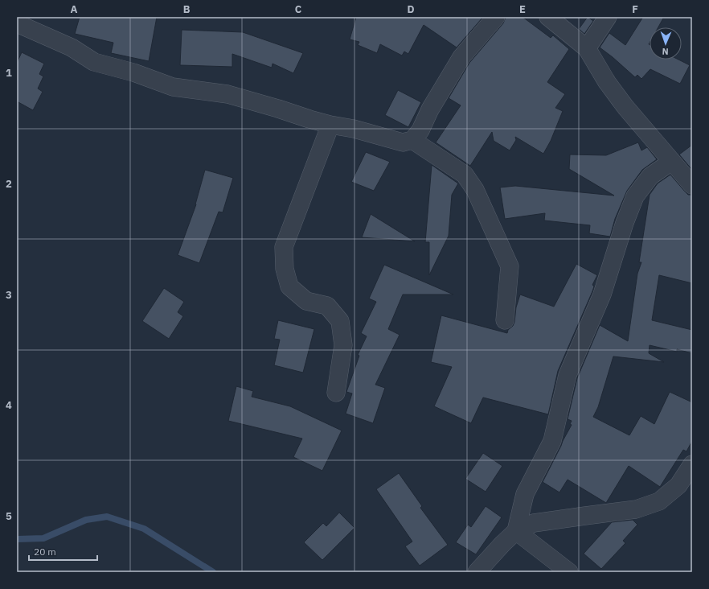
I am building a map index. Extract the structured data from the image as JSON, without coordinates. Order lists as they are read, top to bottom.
{
  "scale_bar": "20 m",
  "north": "bottom",
  "grid": {
    "columns": [
      "A",
      "B",
      "C",
      "D",
      "E",
      "F"
    ],
    "rows": [
      "1",
      "2",
      "3",
      "4",
      "5"
    ]
  }
}
